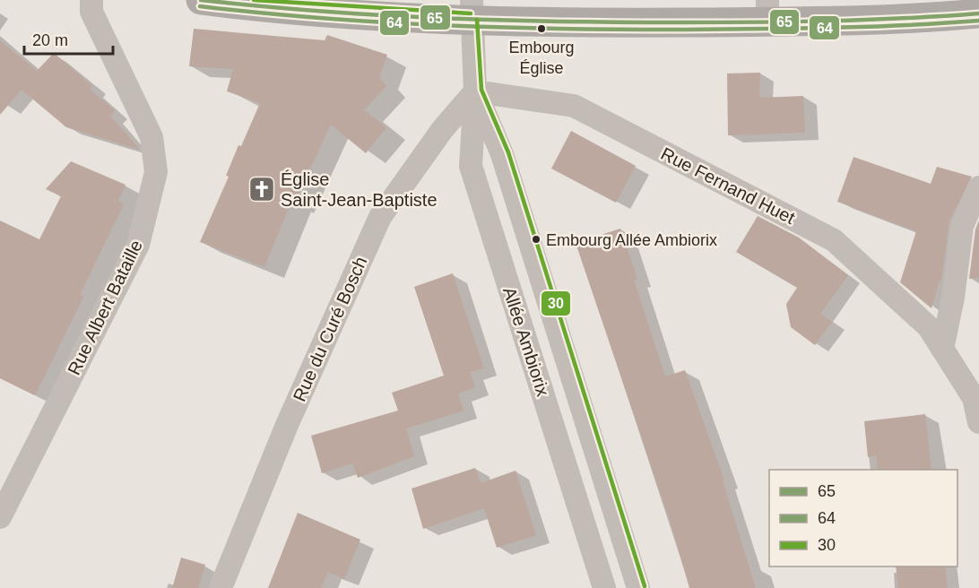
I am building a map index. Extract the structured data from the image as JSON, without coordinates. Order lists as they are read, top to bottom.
{
  "streets": {
    "street": [
      "Rue Fernand Huet",
      "Rue Albert Bataille",
      "Rue du Curé Bosch",
      "Allée Ambiorix"
    ]
  },
  "crossings": [
    ["Rue Fernand Huet", "Rue du Curé Bosch"],
    ["Rue Fernand Huet", "Allée Ambiorix"],
    ["Rue du Curé Bosch", "Allée Ambiorix"]
  ],
  "places": {
    "other": ["Embourg Église", "Embourg Allée Ambiorix"],
    "church": ["Église Saint-Jean-Baptiste"]
  },
  "lines": ["transit line 65", "transit line 30", "transit line 64"],
  "legend": ["65", "64", "30"],
  "scale_bar": "20 m"
}
